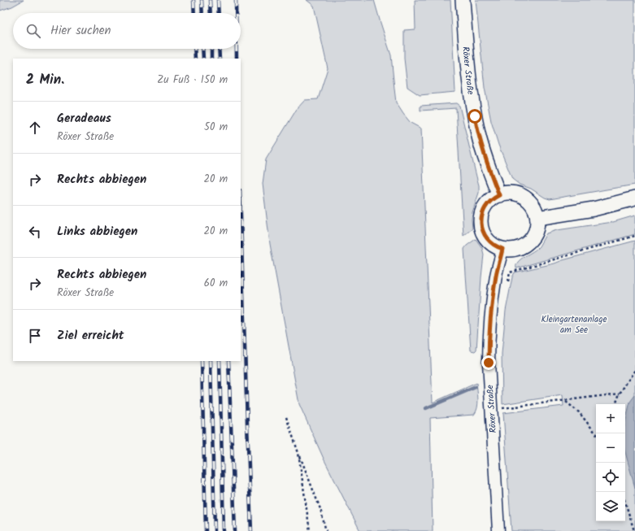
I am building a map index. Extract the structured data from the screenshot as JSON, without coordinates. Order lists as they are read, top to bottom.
{
  "streets": {
    "street": ["Röxer Straße"]
  },
  "parks": ["Kleingartenanlage am See"],
  "page": {
    "search": "Hier suchen",
    "heading": ["2 Min.", "Zu Fuß · 150 m"],
    "list": [
      ["Geradeaus", "Röxer Straße", "50 m"],
      ["Rechts abbiegen", "20 m"],
      ["Links abbiegen", "20 m"],
      ["Rechts abbiegen", "Röxer Straße", "60 m"],
      "Ziel erreicht"
    ],
    "map_buttons": ["+", "−"]
  }
}
